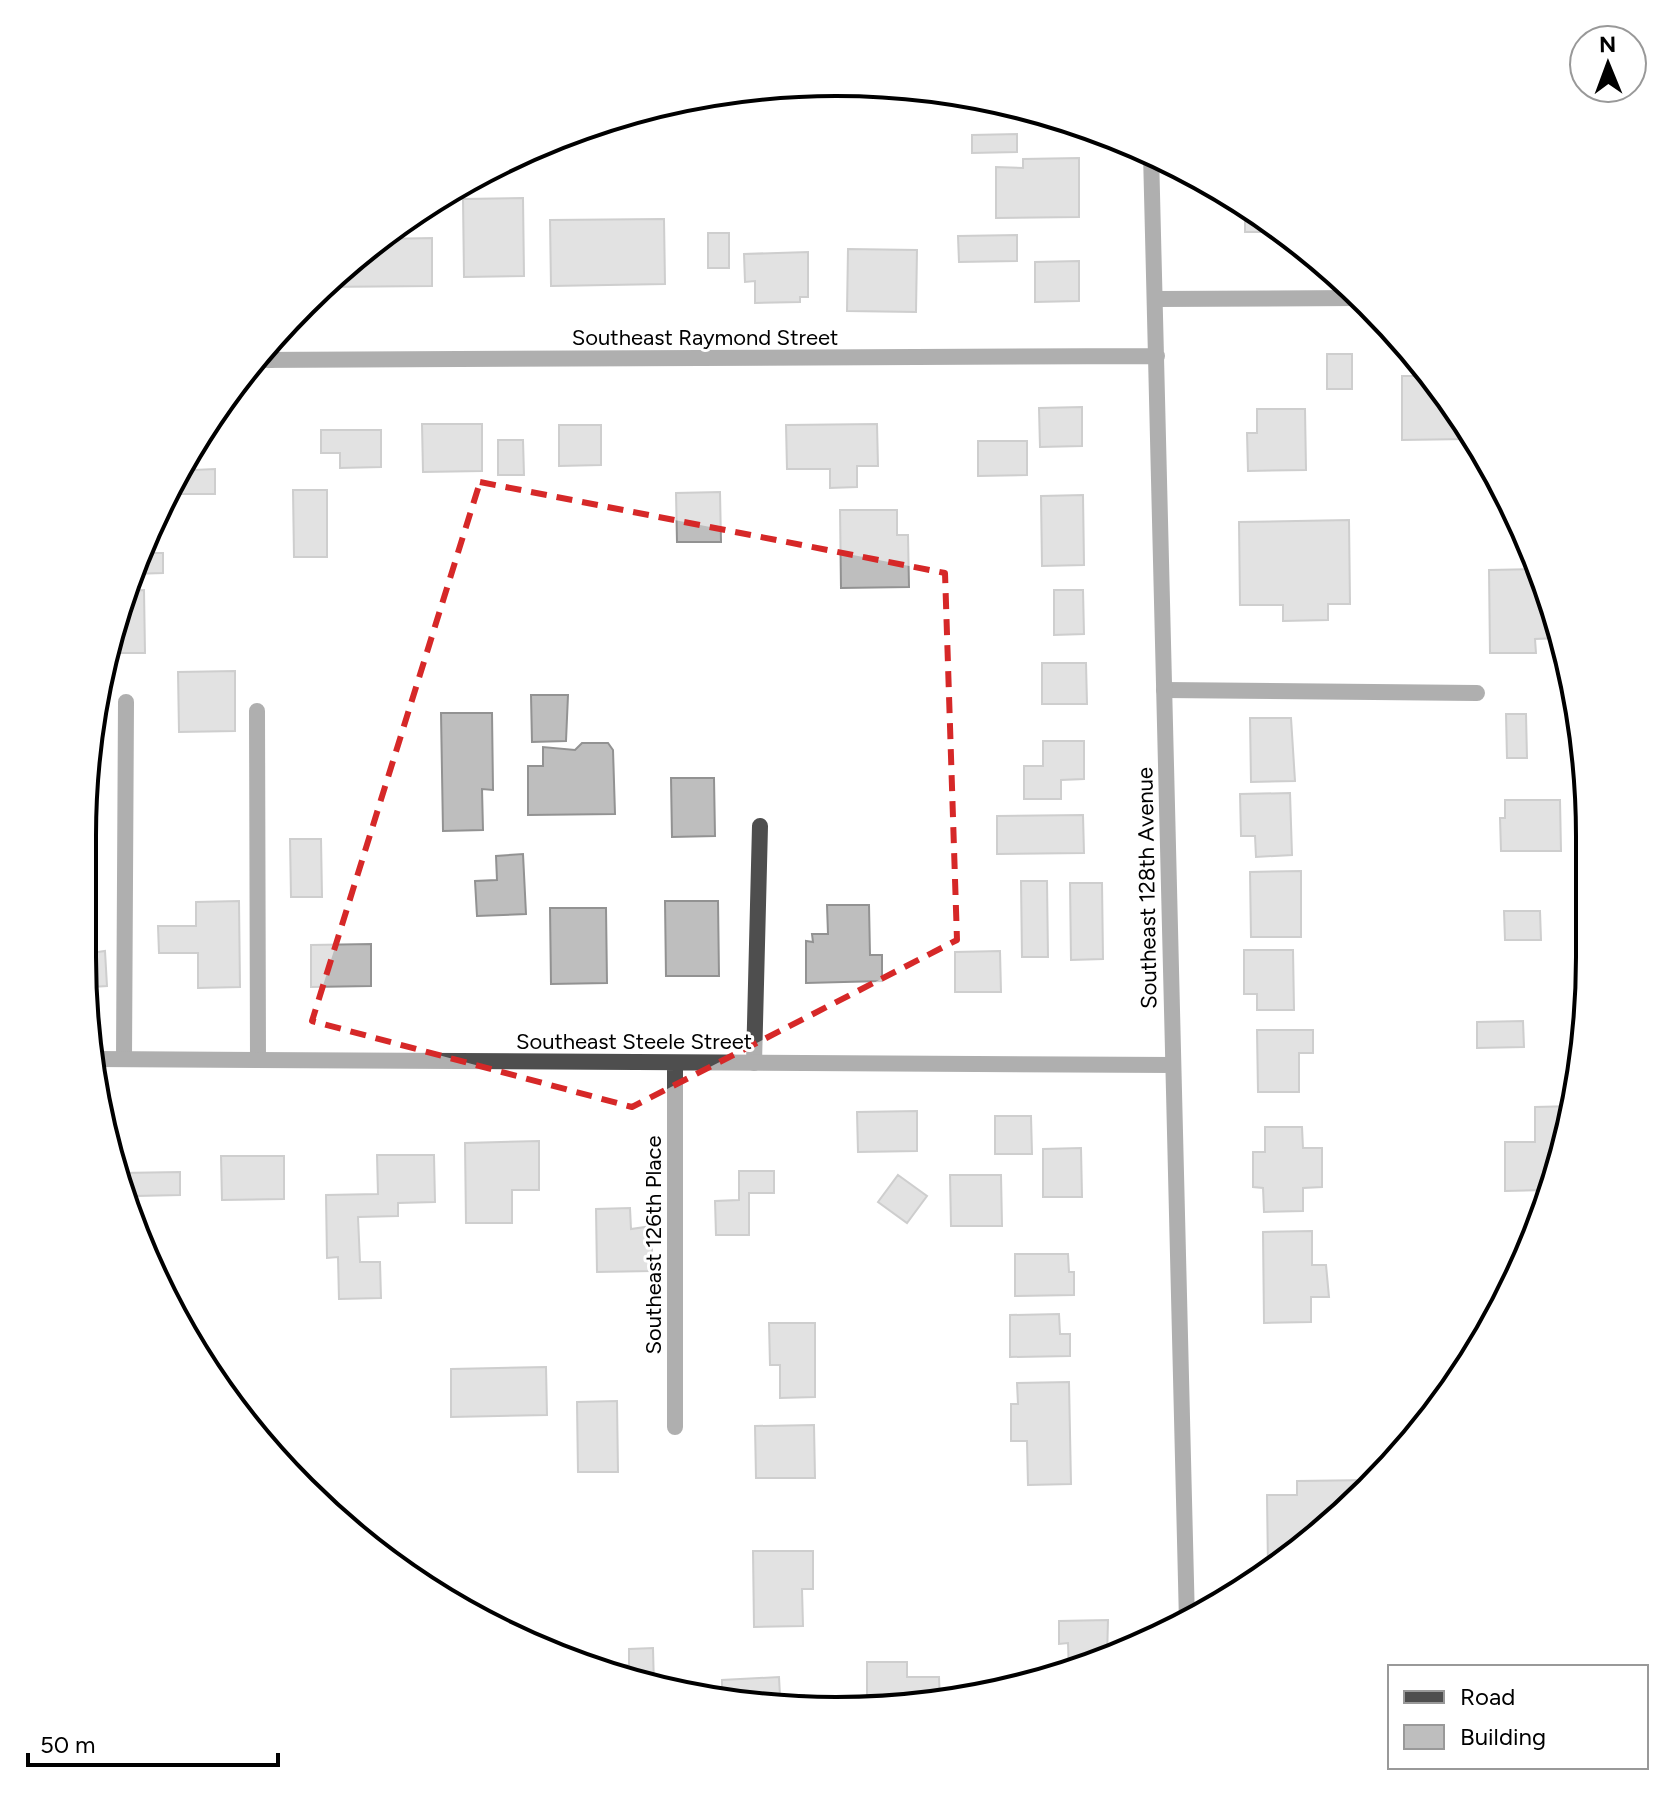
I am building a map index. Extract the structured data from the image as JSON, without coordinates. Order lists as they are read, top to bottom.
{
  "streets": {
    "street": [
      "Southeast Raymond Street",
      "Southeast 128th Avenue",
      "Southeast Steele Street",
      "Southeast 126th Place"
    ]
  },
  "crossings": [
    ["Southeast Raymond Street", "Southeast 128th Avenue"],
    ["Southeast 128th Avenue", "Southeast Steele Street"],
    ["Southeast Steele Street", "Southeast 126th Place"]
  ],
  "legend": ["Road", "Building"],
  "scale_bar": "50 m",
  "north": "top"
}
